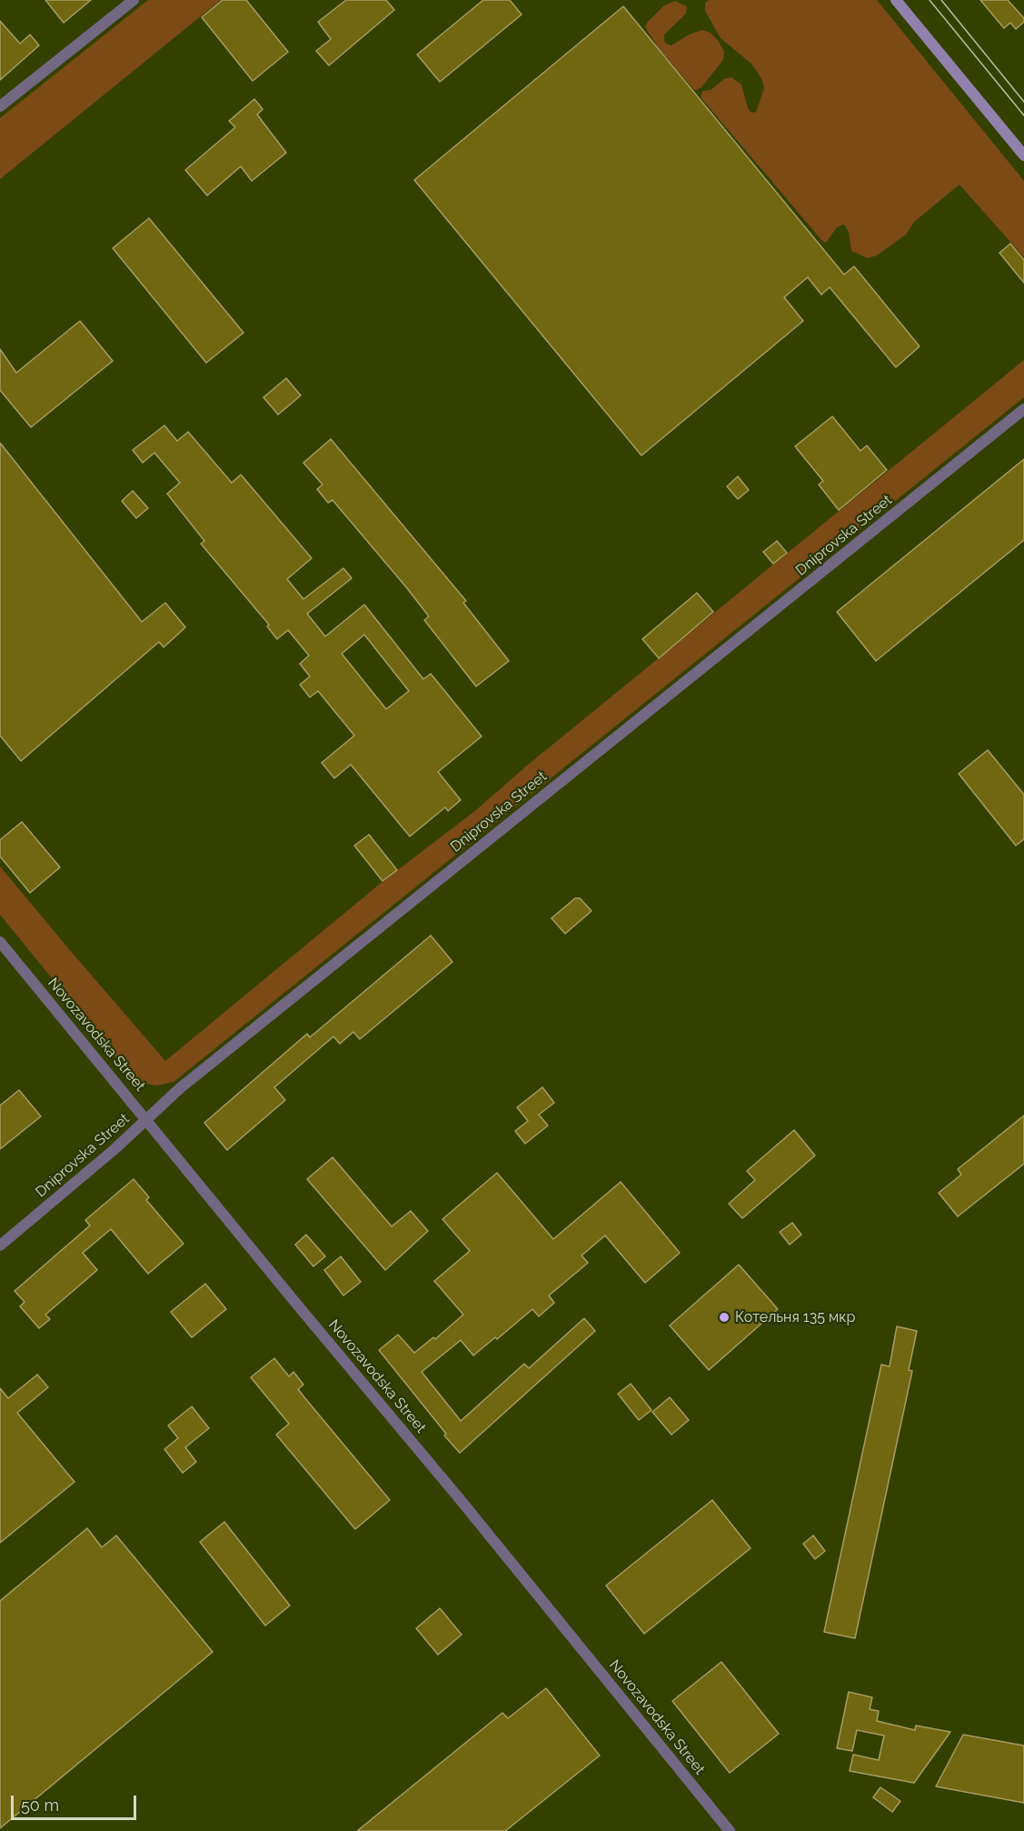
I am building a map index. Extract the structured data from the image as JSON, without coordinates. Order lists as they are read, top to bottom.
{
  "streets": {
    "street": ["Dniprovska Street", "Novozavodska Street"]
  },
  "crossings": [
    ["Dniprovska Street", "Novozavodska Street"]
  ],
  "places": ["Котельня 135 мкр"],
  "scale_bar": "50 m"
}
